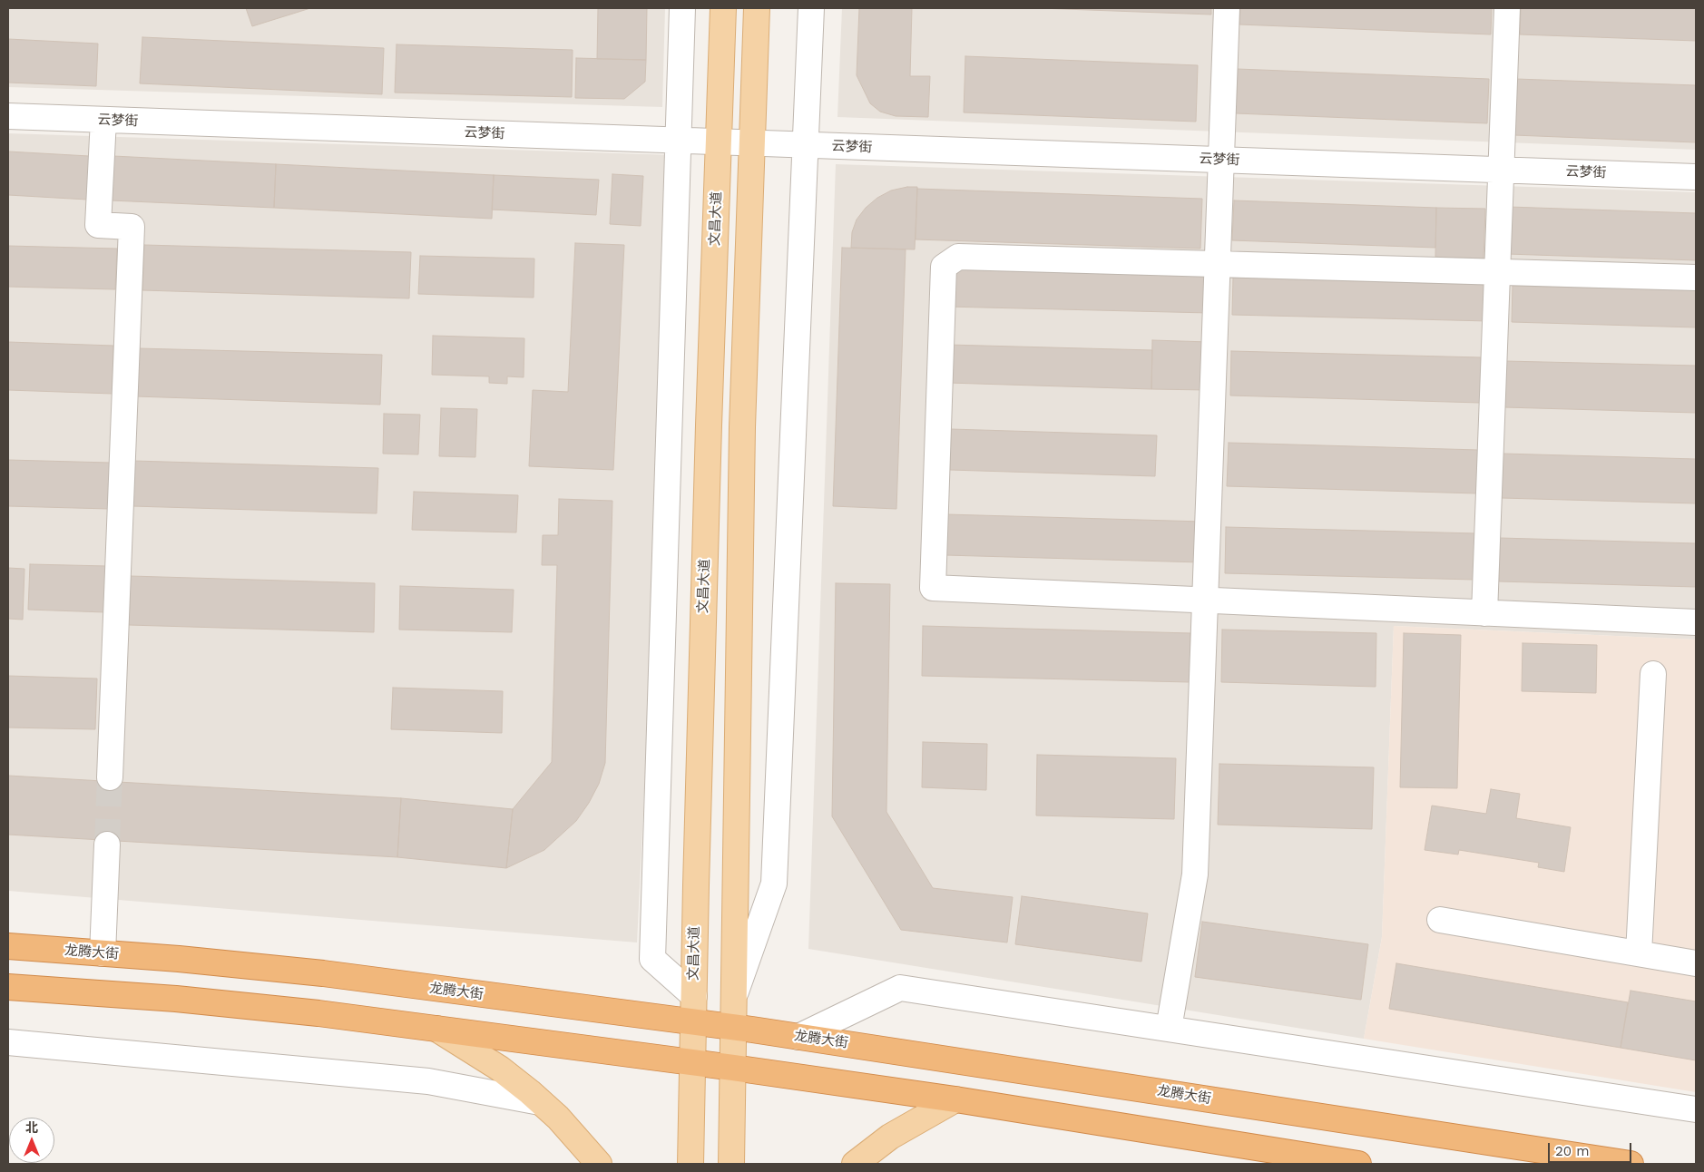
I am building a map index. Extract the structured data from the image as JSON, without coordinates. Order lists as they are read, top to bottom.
{
  "streets": {
    "highway": ["龙腾大街"],
    "main road": ["文昌大道"],
    "street": ["云梦街"]
  },
  "crossings": [
    ["云梦街", "文昌大道"],
    ["文昌大道", "龙腾大街"]
  ],
  "scale_bar": "20 m",
  "north": "top"
}
